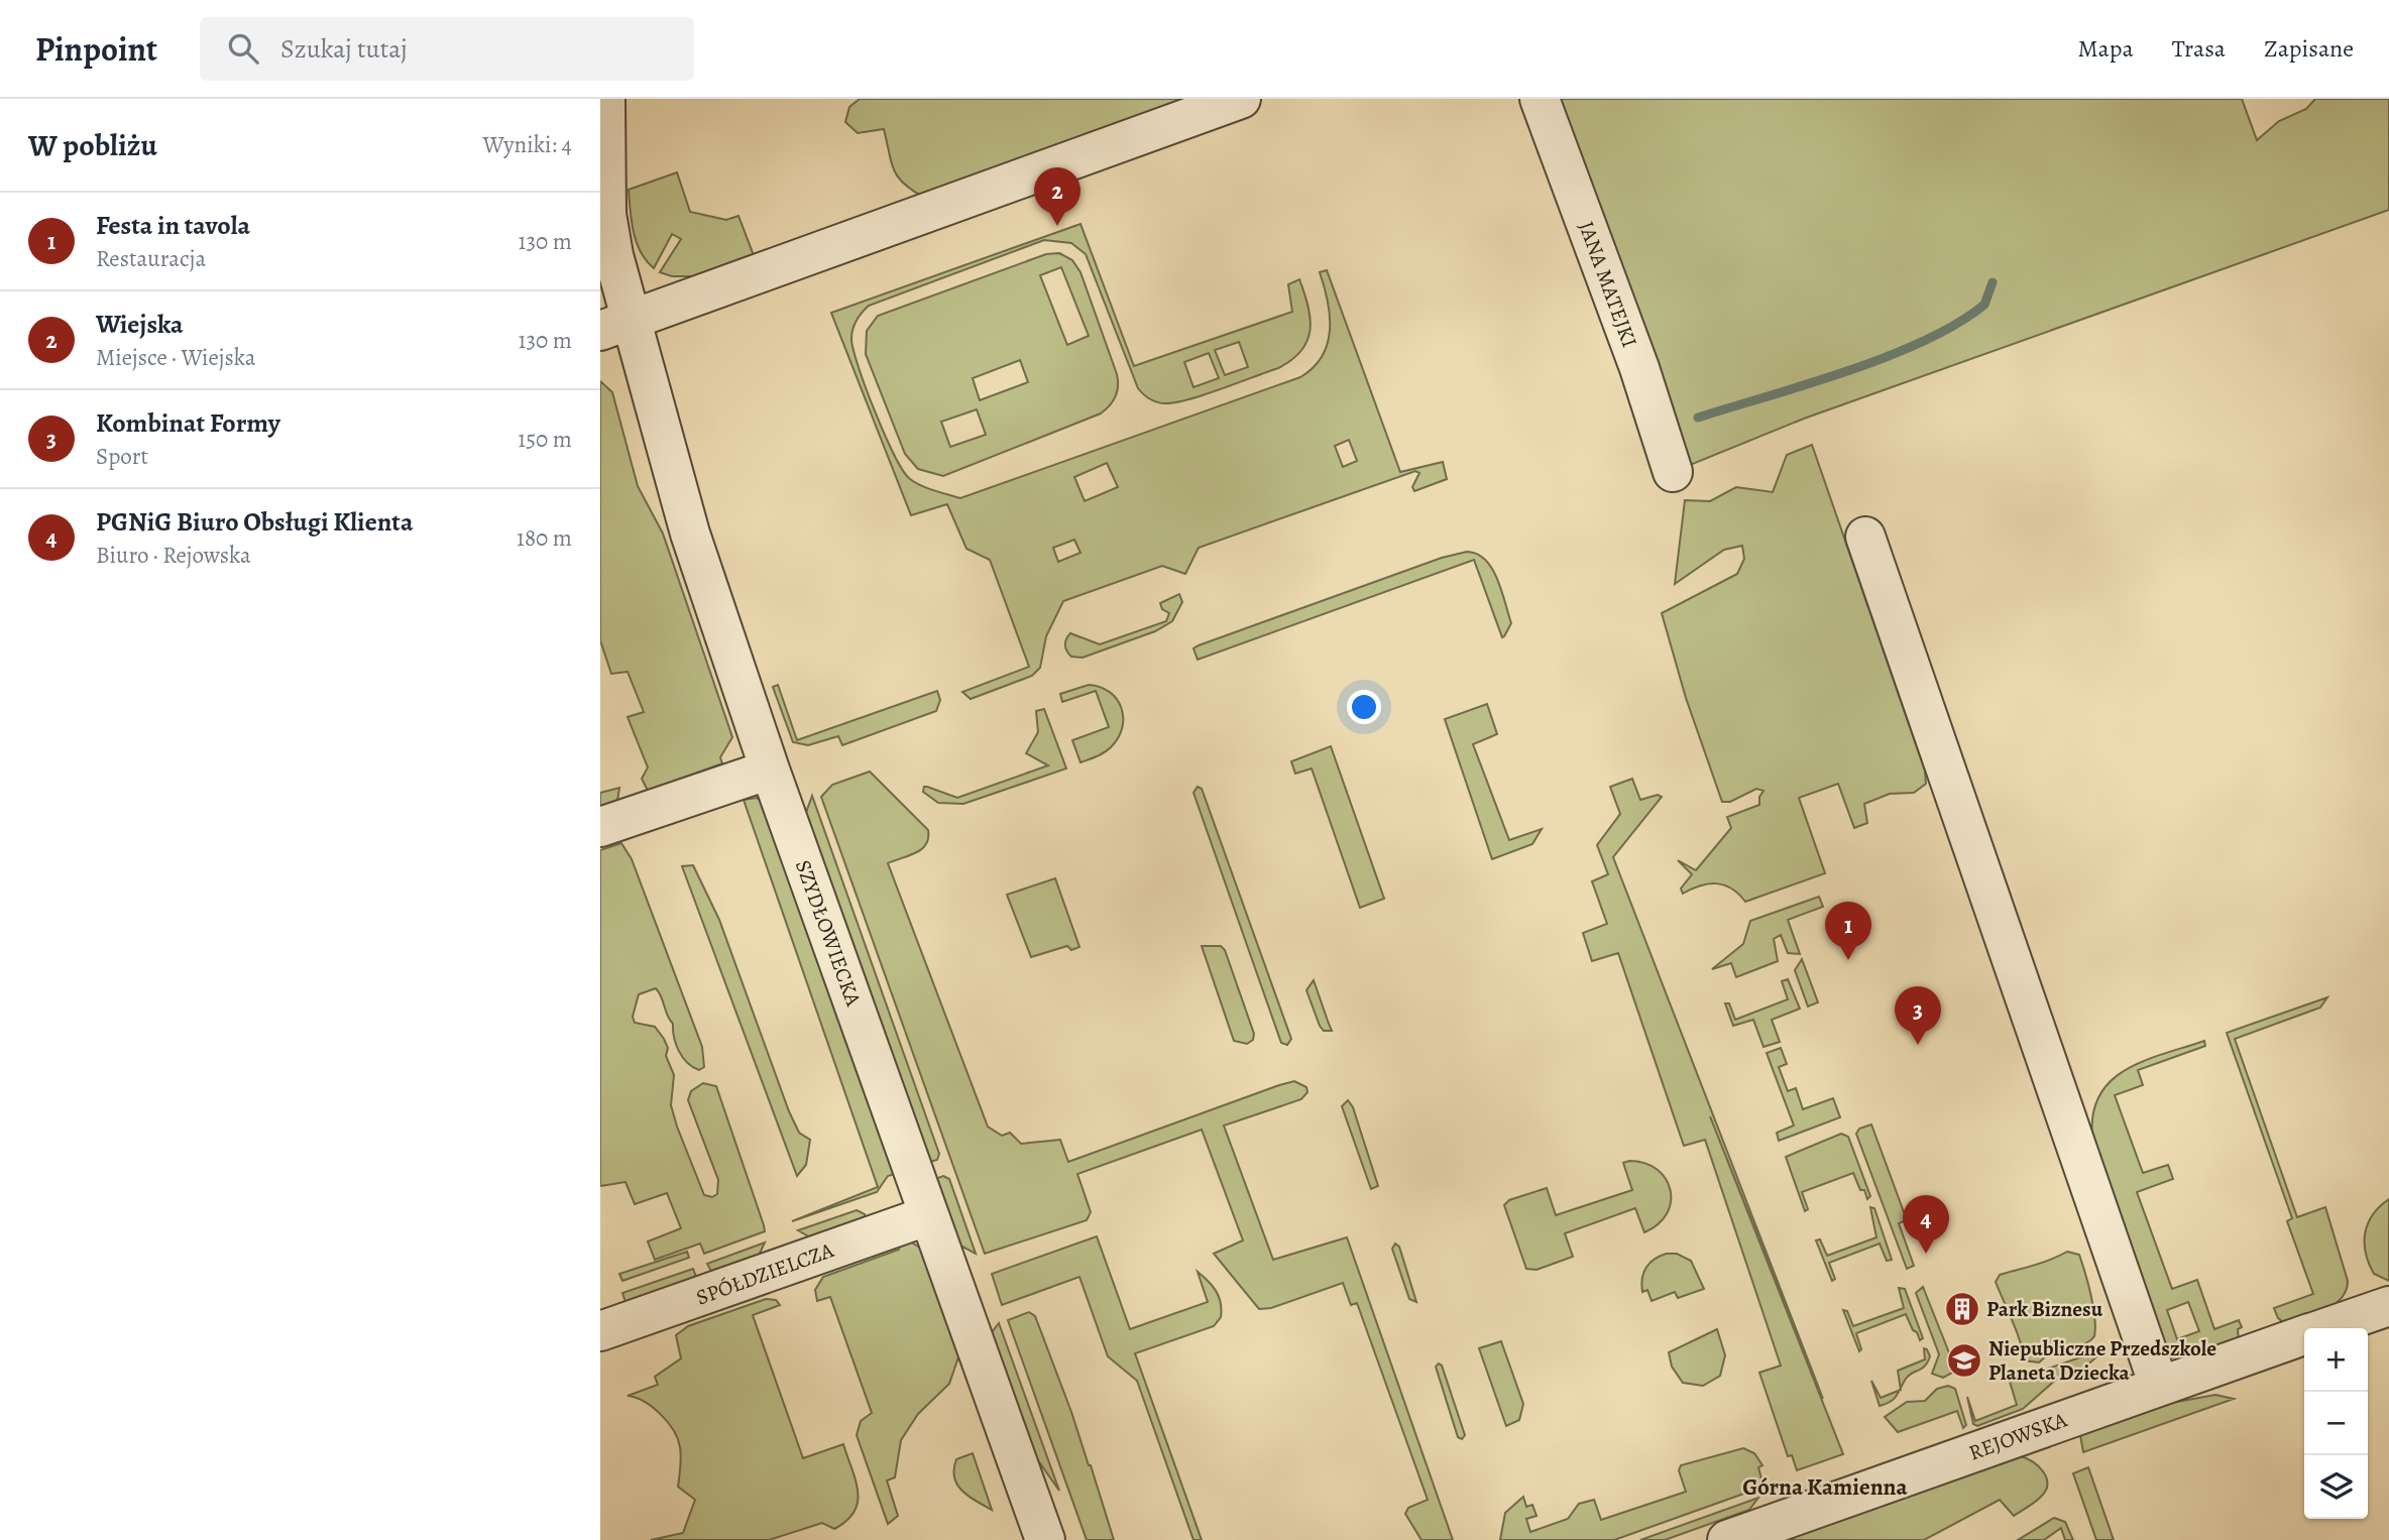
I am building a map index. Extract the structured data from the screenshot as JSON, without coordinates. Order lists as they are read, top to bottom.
{
  "streets": {
    "street": [
      "JANA MATEJKI",
      "SZYDŁOWIECKA",
      "SPÓŁDZIELCZA",
      "REJOWSKA"
    ]
  },
  "crossings": [
    ["SZYDŁOWIECKA", "SPÓŁDZIELCZA"]
  ],
  "districts": ["Górna Kamienna"],
  "places": {
    "building": ["Park Biznesu"],
    "school or university": ["Niepubliczne Przedszkole Planeta Dziecka"]
  },
  "page": {
    "header": "Pinpoint",
    "search": "Szukaj tutaj",
    "nav": ["Mapa", "Trasa", "Zapisane"],
    "heading": ["W pobliżu", "Wyniki: 4"],
    "pins": [
      "2",
      "1",
      "3",
      "4"
    ],
    "list": [
      {
        "mark": "1",
        "name": "Festa in tavola",
        "note": "Restauracja",
        "value": "130 m"
      },
      {
        "mark": "2",
        "name": "Wiejska",
        "note": "Miejsce · Wiejska",
        "value": "130 m"
      },
      {
        "mark": "3",
        "name": "Kombinat Formy",
        "note": "Sport",
        "value": "150 m"
      },
      {
        "mark": "4",
        "name": "PGNiG Biuro Obsługi Klienta",
        "note": "Biuro · Rejowska",
        "value": "180 m"
      }
    ],
    "map_buttons": ["+", "−"]
  }
}
